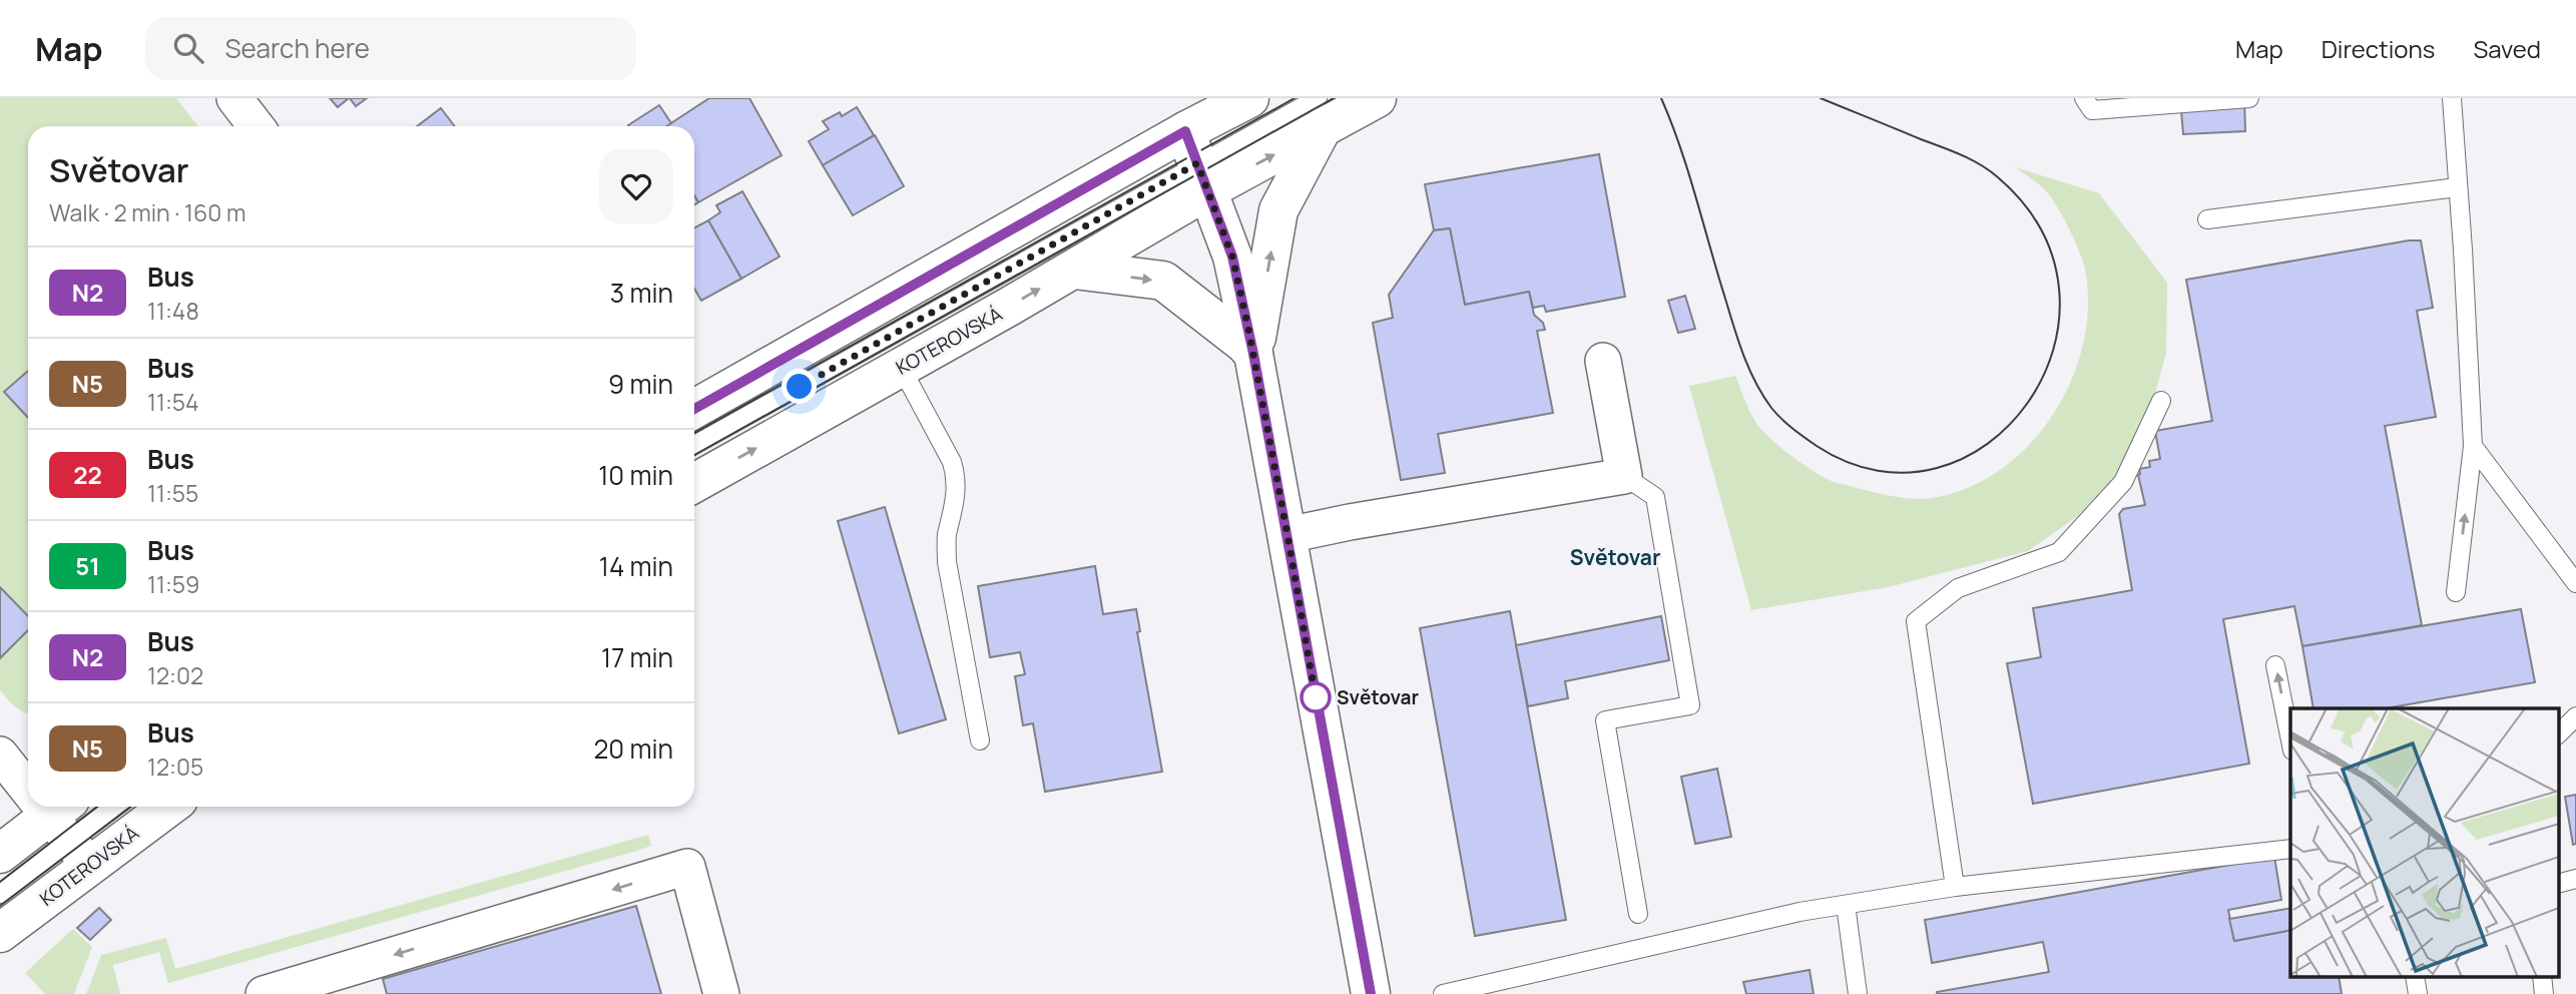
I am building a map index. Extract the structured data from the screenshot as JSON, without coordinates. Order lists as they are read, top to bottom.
{
  "streets": {
    "street": ["KOTEROVSKÁ"]
  },
  "districts": ["Světovar"],
  "places": ["Světovar"],
  "lines": ["bus line N2"],
  "page": {
    "header": "Map",
    "search": "Search here",
    "nav": ["Map", "Directions", "Saved"],
    "heading": ["Světovar", "Walk · 2 min · 160 m"],
    "list": [
      {
        "mark": "N2",
        "name": "Bus",
        "note": "11:48",
        "value": "3 min"
      },
      {
        "mark": "N5",
        "name": "Bus",
        "note": "11:54",
        "value": "9 min"
      },
      {
        "mark": "22",
        "name": "Bus",
        "note": "11:55",
        "value": "10 min"
      },
      {
        "mark": "51",
        "name": "Bus",
        "note": "11:59",
        "value": "14 min"
      },
      {
        "mark": "N2",
        "name": "Bus",
        "note": "12:02",
        "value": "17 min"
      },
      {
        "mark": "N5",
        "name": "Bus",
        "note": "12:05",
        "value": "20 min"
      }
    ]
  }
}
